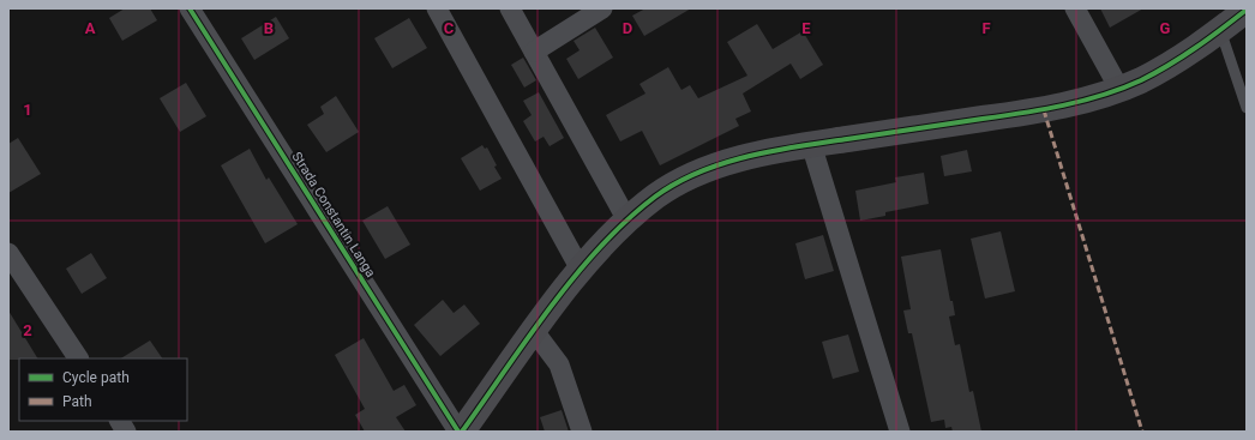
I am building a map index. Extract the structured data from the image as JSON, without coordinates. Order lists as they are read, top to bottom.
{
  "streets": {
    "street": ["Strada Constantin Langa"]
  },
  "legend": ["Cycle path", "Path"],
  "grid": {
    "columns": [
      "A",
      "B",
      "C",
      "D",
      "E",
      "F",
      "G"
    ],
    "rows": ["1", "2"]
  }
}
